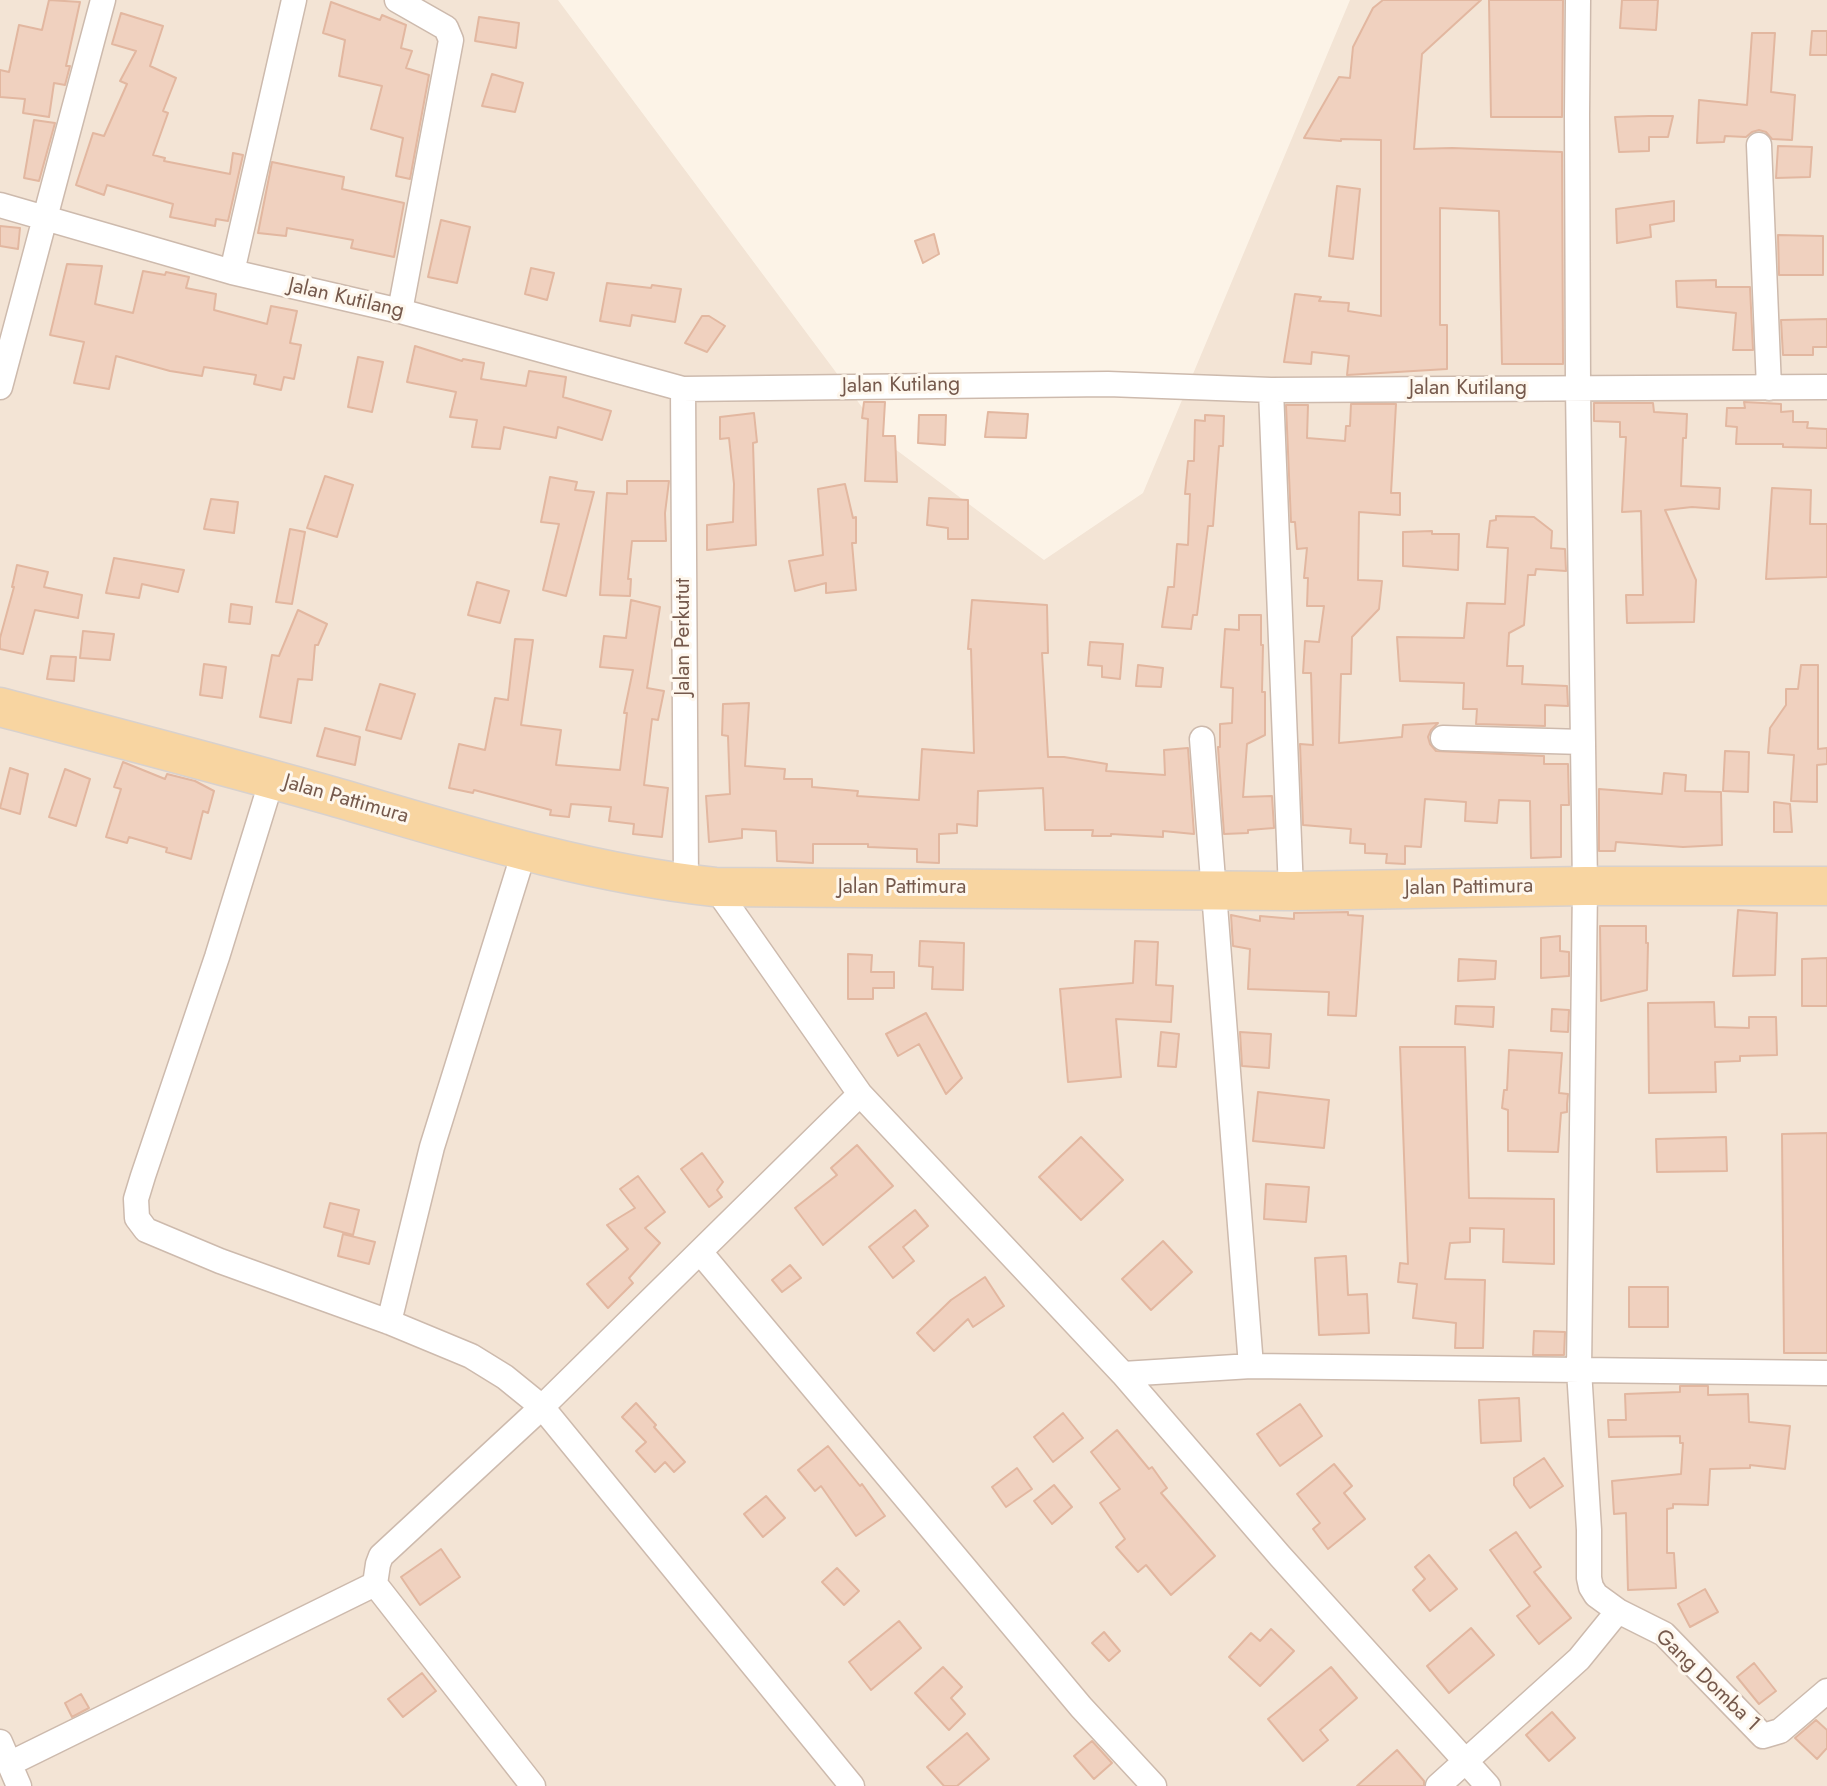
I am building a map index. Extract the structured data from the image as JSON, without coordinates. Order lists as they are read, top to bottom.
{
  "streets": {
    "main road": ["Jalan Pattimura"],
    "street": ["Jalan Kutilang", "Jalan Perkutut", "Gang Domba 1"]
  },
  "crossings": [
    ["Jalan Kutilang", "Jalan Perkutut"],
    ["Jalan Perkutut", "Jalan Pattimura"]
  ]
}
